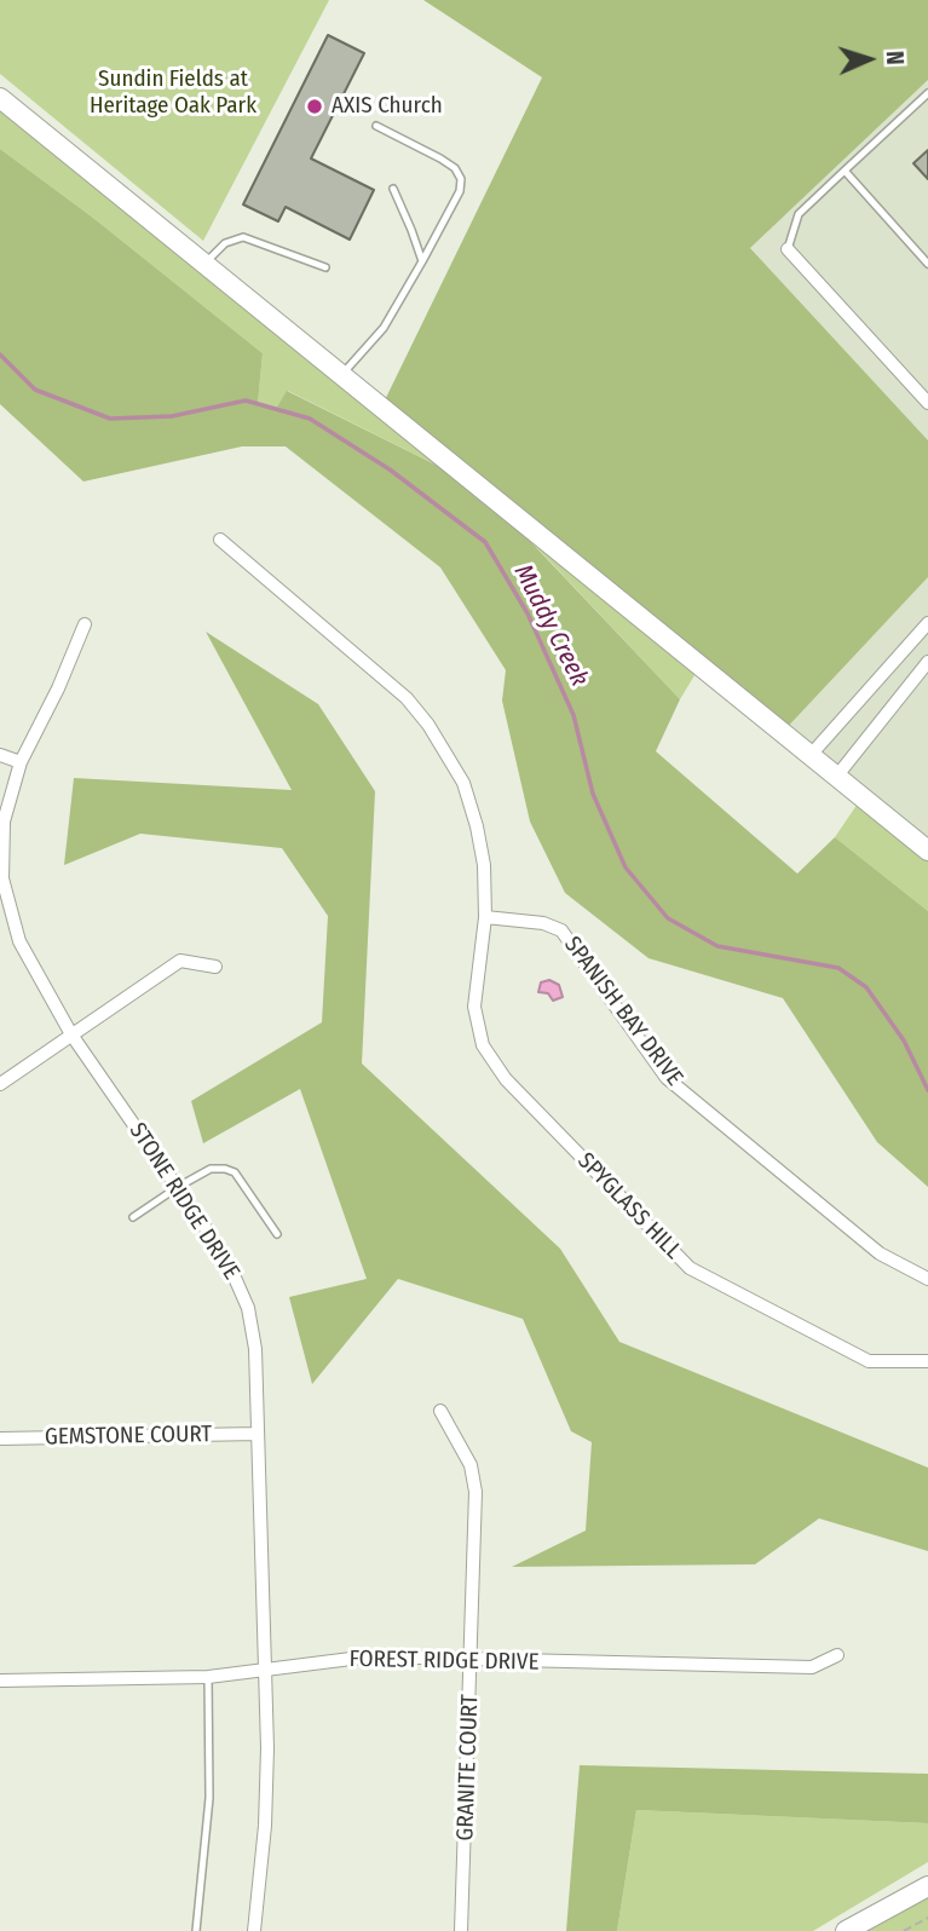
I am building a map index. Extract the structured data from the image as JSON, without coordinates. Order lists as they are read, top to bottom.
{
  "streets": {
    "street": [
      "SPANISH BAY DRIVE",
      "STONE RIDGE DRIVE",
      "SPYGLASS HILL",
      "GEMSTONE COURT",
      "FOREST RIDGE DRIVE",
      "GRANITE COURT"
    ]
  },
  "crossings": [
    ["SPANISH BAY DRIVE", "SPYGLASS HILL"],
    ["STONE RIDGE DRIVE", "GEMSTONE COURT"],
    ["STONE RIDGE DRIVE", "FOREST RIDGE DRIVE"],
    ["FOREST RIDGE DRIVE", "GRANITE COURT"]
  ],
  "water": ["Muddy Creek"],
  "parks": ["Sundin Fields at Heritage Oak Park"],
  "places": ["AXIS Church"],
  "north": "right"
}
